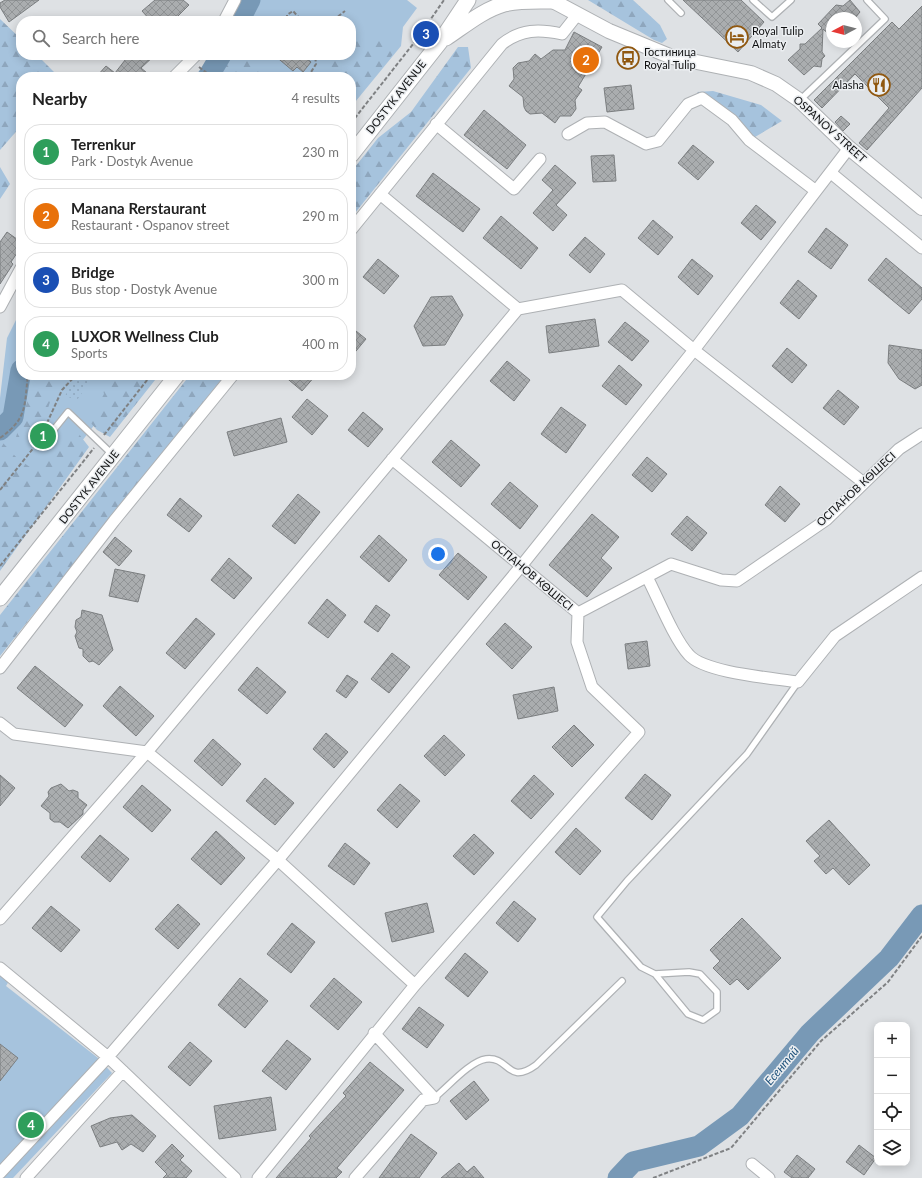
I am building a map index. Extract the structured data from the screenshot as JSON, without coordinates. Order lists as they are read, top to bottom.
{
  "streets": {
    "main road": ["DOSTYK AVENUE"],
    "street": ["OSPANOV STREET", "ОСПАНОВ КӨШЕСІ"]
  },
  "water": ["Есентай"],
  "places": {
    "hotel": ["Royal Tulip Almaty"],
    "bus stop": ["Гостиница Royal Tulip"],
    "restaurant": ["Alasha"]
  },
  "north": "left",
  "page": {
    "search": "Search here",
    "pins": [
      "3",
      "2",
      "1",
      "4"
    ],
    "heading": ["Nearby", "4 results"],
    "list": [
      {
        "mark": "1",
        "name": "Terrenkur",
        "note": "Park · Dostyk Avenue",
        "value": "230 m"
      },
      {
        "mark": "2",
        "name": "Manana Rerstaurant",
        "note": "Restaurant · Ospanov street",
        "value": "290 m"
      },
      {
        "mark": "3",
        "name": "Bridge",
        "note": "Bus stop · Dostyk Avenue",
        "value": "300 m"
      },
      {
        "mark": "4",
        "name": "LUXOR Wellness Club",
        "note": "Sports",
        "value": "400 m"
      }
    ],
    "map_buttons": ["+", "−"]
  }
}
